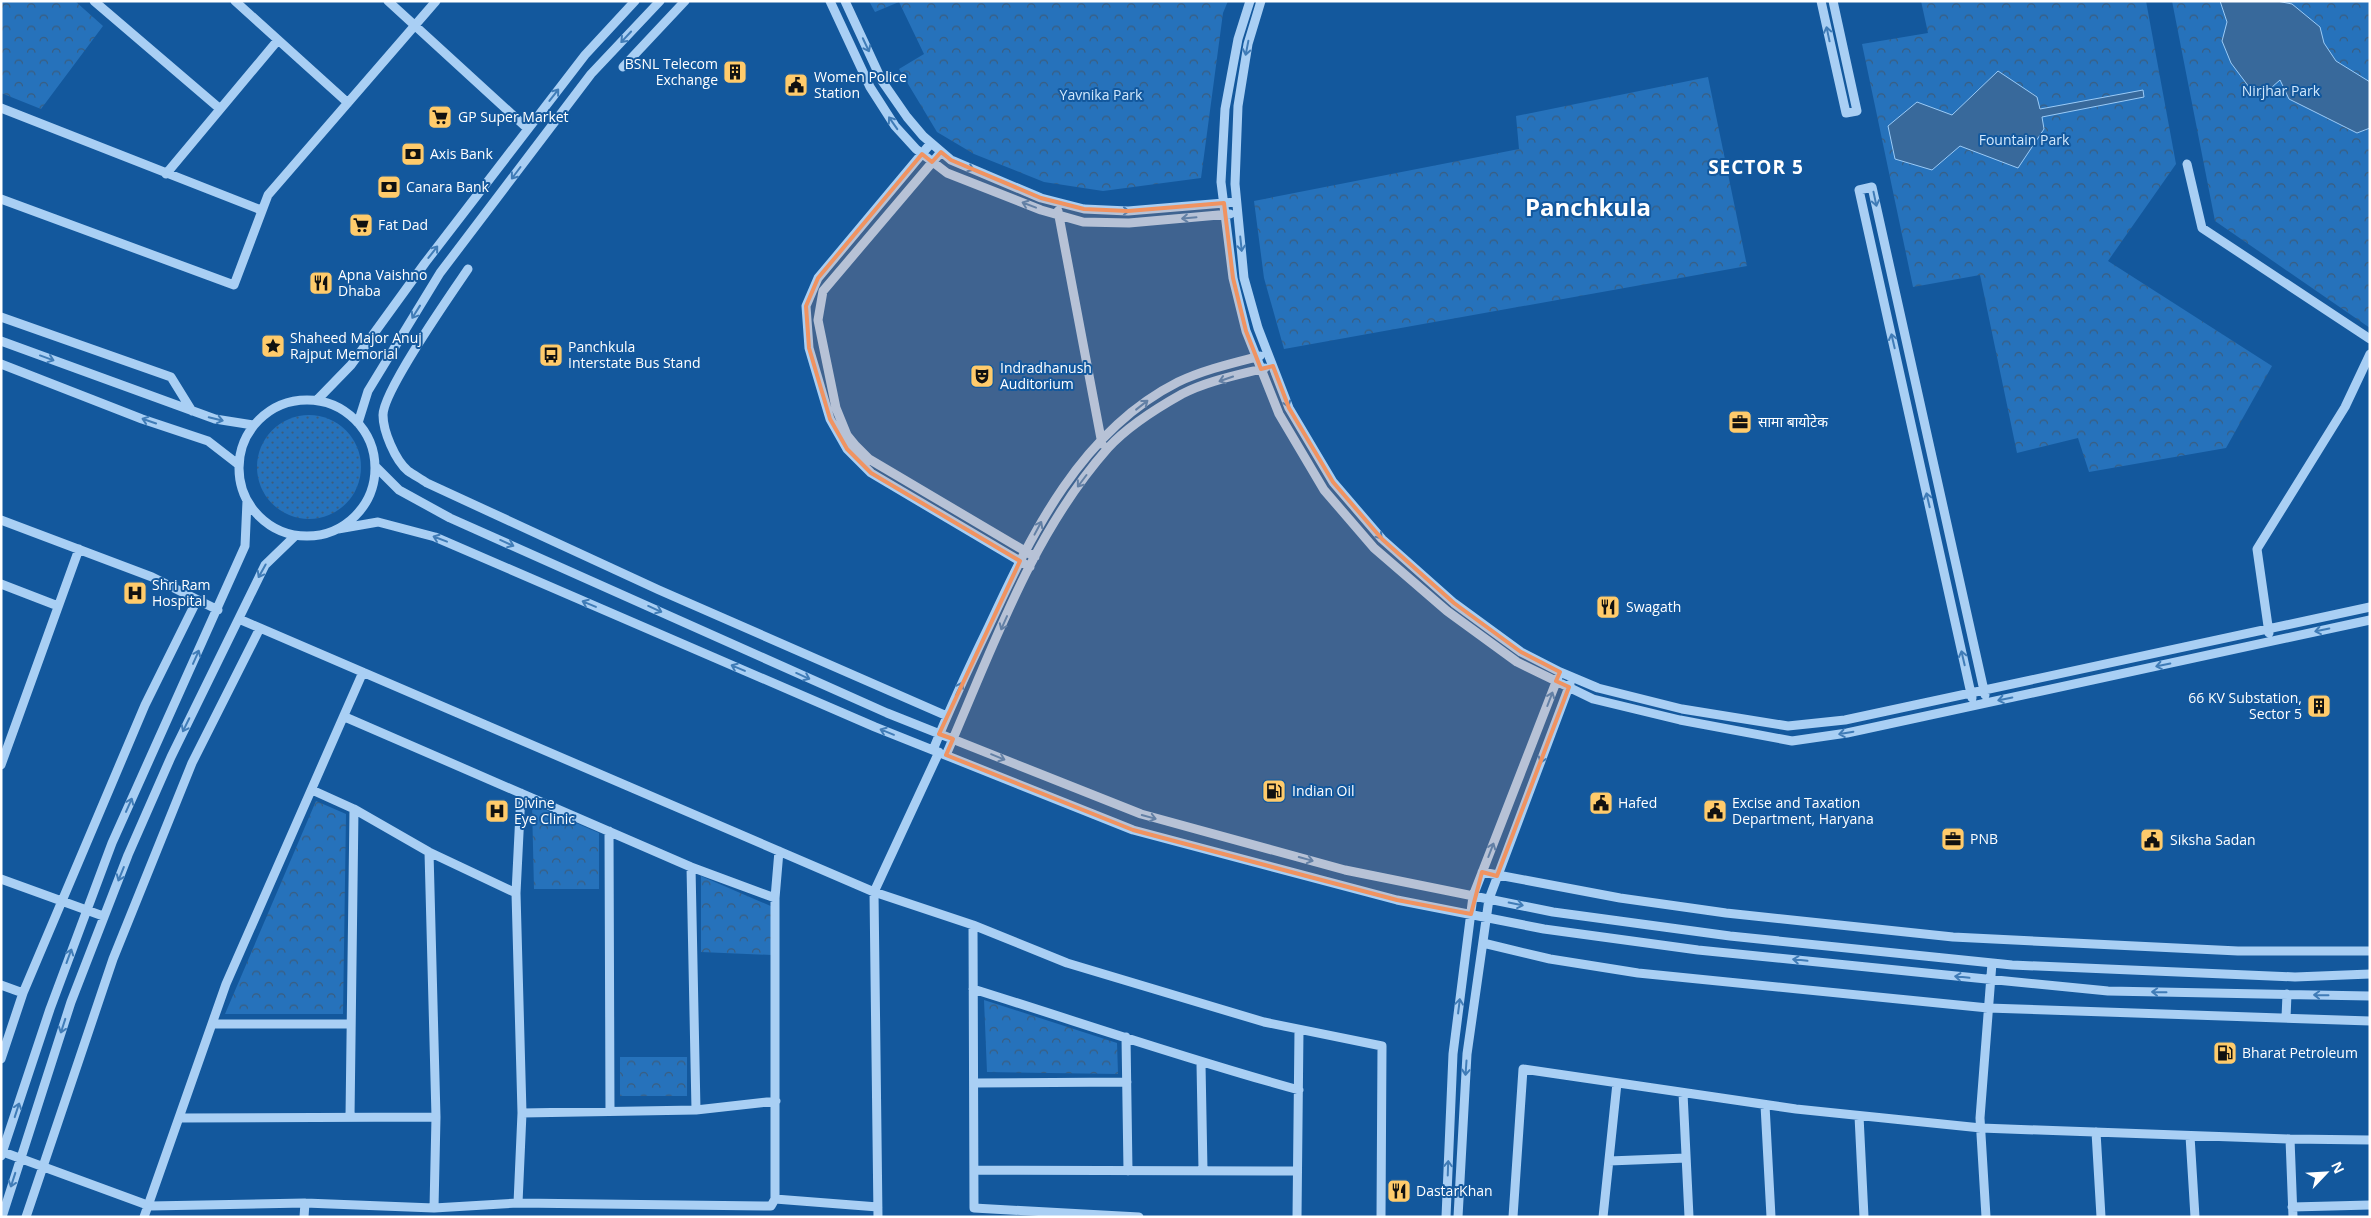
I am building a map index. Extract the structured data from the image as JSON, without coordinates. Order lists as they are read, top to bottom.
{
  "districts": ["SECTOR 5", "Panchkula"],
  "parks": ["Nirjhar Park", "Yavnika Park", "Fountain Park"],
  "places": {
    "building": ["BSNL Telecom Exchange", "66 KV Substation, Sector 5"],
    "public building": [
      "Women Police Station",
      "Hafed",
      "Excise and Taxation Department, Haryana",
      "Siksha Sadan"
    ],
    "supermarket": ["GP Super Market", "Fat Dad"],
    "bank": ["Axis Bank", "Canara Bank"],
    "restaurant": ["Apna Vaishno Dhaba", "Swagath", "DastarKhan"],
    "place": ["Shaheed Major Anuj Rajput Memorial"],
    "bus stop": ["Panchkula Interstate Bus Stand"],
    "theatre": ["Indradhanush Auditorium"],
    "office": ["सामा बायोटेक", "PNB"],
    "hospital": ["Shri Ram Hospital", "Divine Eye Clinic"],
    "fuel station": ["Indian Oil", "Bharat Petroleum"]
  },
  "north": "top right"
}
